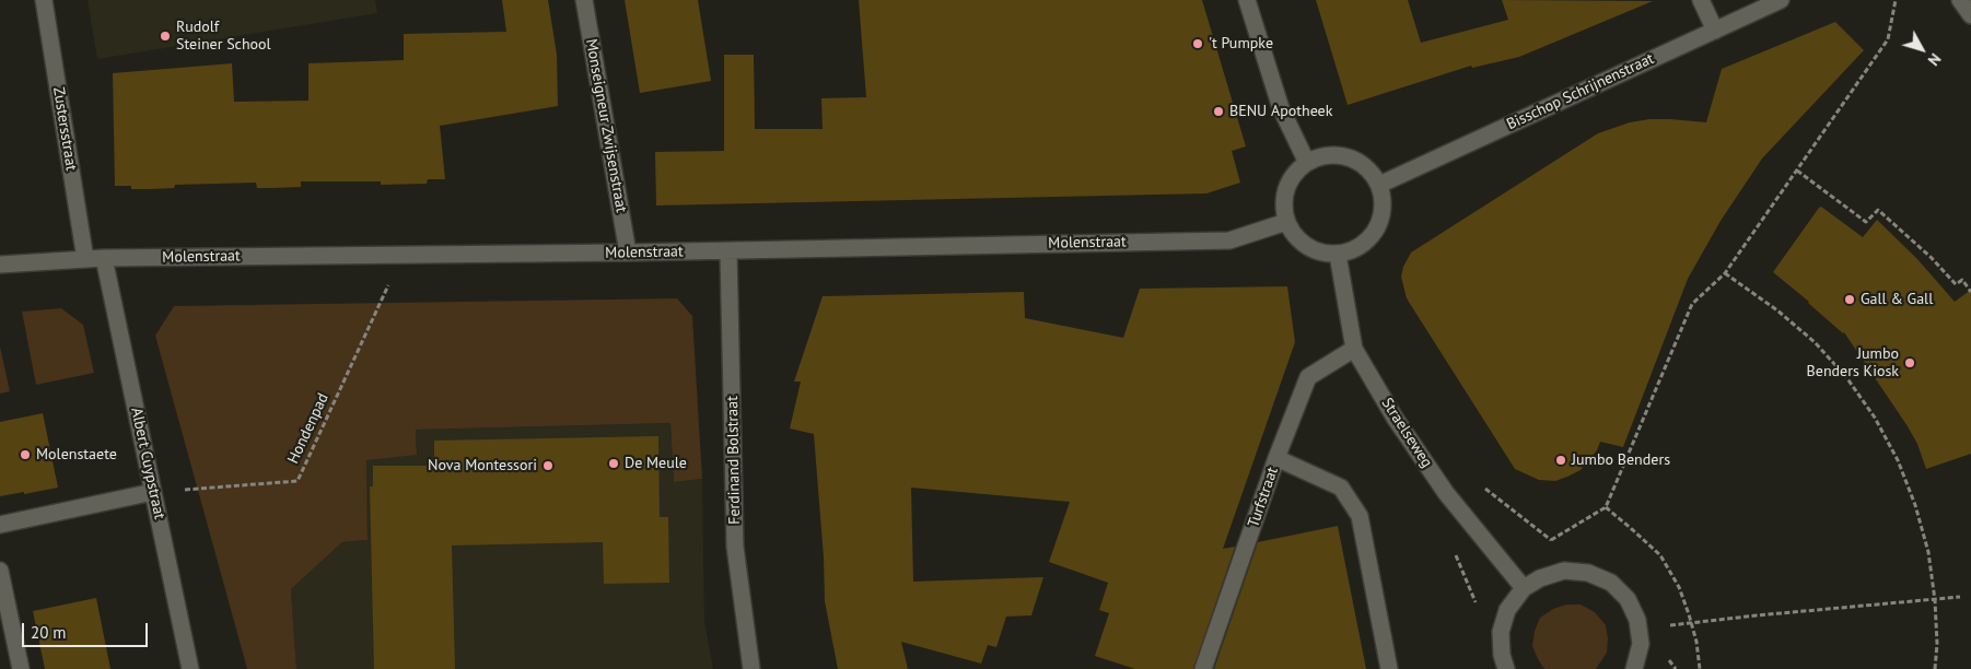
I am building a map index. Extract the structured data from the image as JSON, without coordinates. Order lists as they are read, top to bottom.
{
  "streets": {
    "street": [
      "Bisschop Schrijnenstraat",
      "Monseigneur Zwijsenstraat",
      "Zustersstraat",
      "Molenstraat",
      "Straelseweg",
      "Ferdinand Bolstraat",
      "Albert Cuypstraat",
      "Turfstraat"
    ],
    "path": ["Hondenpad"]
  },
  "crossings": [
    ["Bisschop Schrijnenstraat", "Molenstraat"],
    ["Bisschop Schrijnenstraat", "Straelseweg"],
    ["Monseigneur Zwijsenstraat", "Molenstraat"],
    ["Zustersstraat", "Molenstraat"],
    ["Molenstraat", "Hondenpad"],
    ["Molenstraat", "Straelseweg"],
    ["Molenstraat", "Ferdinand Bolstraat"],
    ["Molenstraat", "Albert Cuypstraat"],
    ["Hondenpad", "Albert Cuypstraat"],
    ["Straelseweg", "Turfstraat"]
  ],
  "places": [
    "Rudolf Steiner School",
    "'t Pumpke",
    "BENU Apotheek",
    "Gall & Gall",
    "Jumbo Benders Kiosk",
    "Molenstaete",
    "Jumbo Benders",
    "De Meule",
    "Nova Montessori"
  ],
  "scale_bar": "20 m",
  "north": "bottom right"
}
